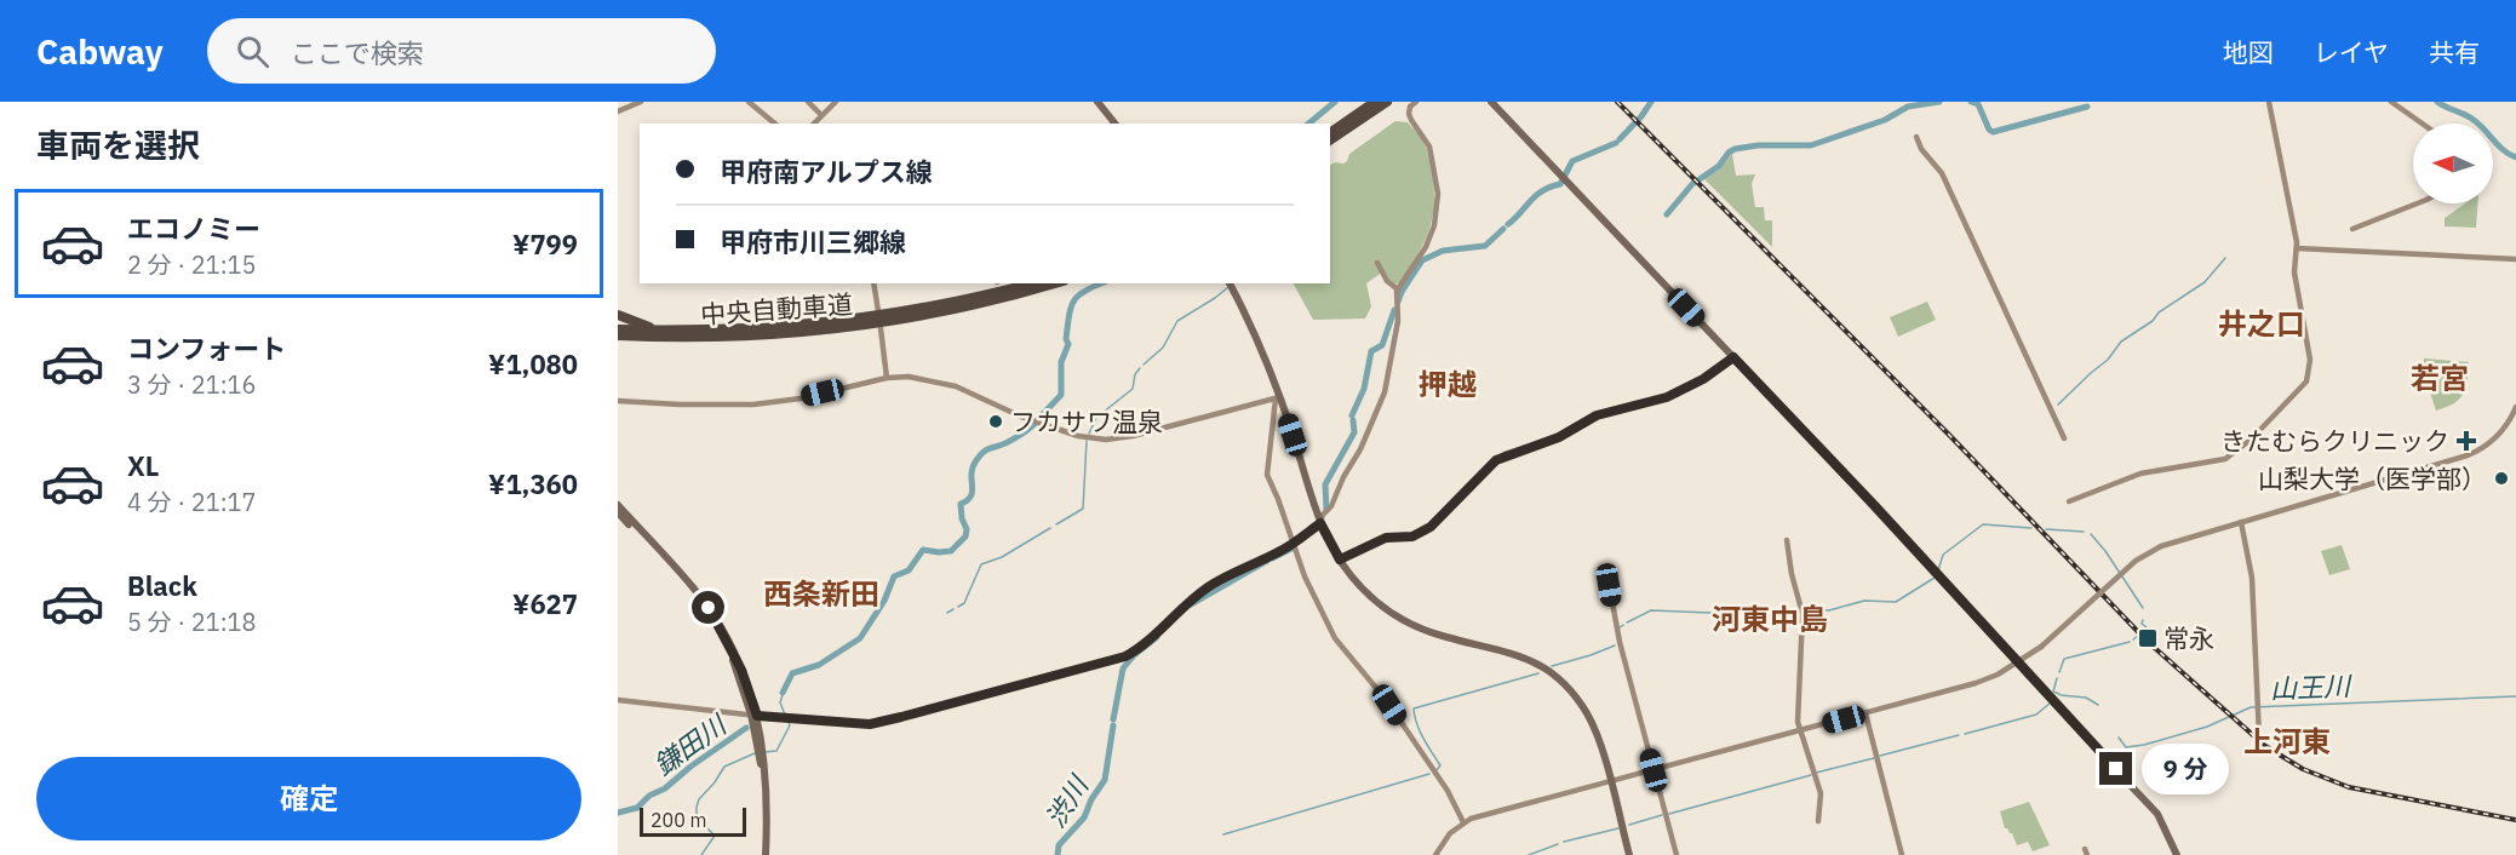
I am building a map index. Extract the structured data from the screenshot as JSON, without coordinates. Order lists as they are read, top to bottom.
{
  "streets": {
    "highway": ["中央自動車道"]
  },
  "districts": [
    "井之口",
    "若宮",
    "押越",
    "西条新田",
    "河東中島",
    "上河東"
  ],
  "water": ["山王川", "鎌田川", "渋川"],
  "places": {
    "other": ["フカサワ温泉", "山梨大学（医学部）"],
    "health": ["きたむらクリニック"],
    "transit": ["常永"]
  },
  "scale_bar": "200 m",
  "north": "left",
  "page": {
    "header": "Cabway",
    "search": "ここで検索",
    "nav": ["地図", "レイヤ", "共有"],
    "heading": "車両を選択",
    "banner": ["甲府南アルプス線", "甲府市川三郷線"],
    "list": [
      {
        "name": "エコノミー",
        "note": "2 分 · 21:15",
        "value": "¥799"
      },
      {
        "name": "コンフォート",
        "note": "3 分 · 21:16",
        "value": "¥1,080"
      },
      {
        "name": "XL",
        "note": "4 分 · 21:17",
        "value": "¥1,360"
      },
      {
        "name": "Black",
        "note": "5 分 · 21:18",
        "value": "¥627"
      }
    ],
    "buttons": "確定",
    "bubble": "9 分",
    "scale": "200 m"
  }
}
